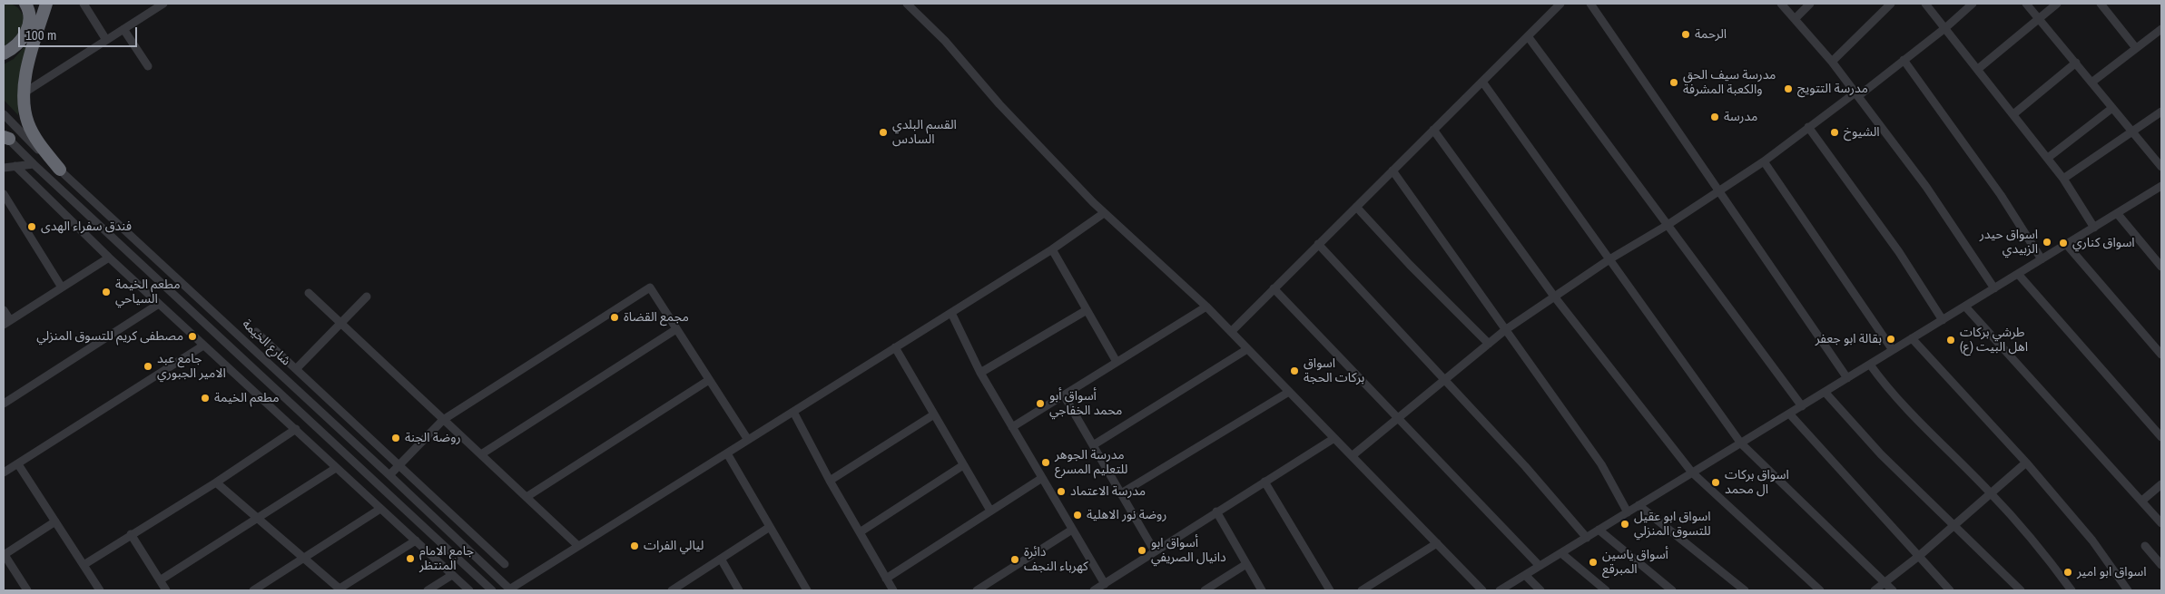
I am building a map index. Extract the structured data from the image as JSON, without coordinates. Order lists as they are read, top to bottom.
{
  "streets": {
    "street": ["شارع الخيمة"]
  },
  "places": [
    "الرحمة",
    "مدرسة سيف الحق والكعبة المشرفة",
    "مدرسة التتويج",
    "مدرسة",
    "القسم البلدي السادس",
    "الشيوخ",
    "فندق سفراء الهدى",
    "اسواق حيدر الزبيدي",
    "اسواق كناري",
    "مطعم الخيمة السياحي",
    "مجمع القضاة",
    "مصطفى كريم للتسوق المنزلي",
    "بقالة ابو جعفر",
    "طرشي بركات اهل البيت (ع)",
    "جامع عبد الامير الجبوري",
    "اسواق بركات الحجة",
    "مطعم الخيمة",
    "أسواق أبو محمد الخفاجي",
    "روضة الجنة",
    "مدرسة الجوهر للتعليم المسرع",
    "اسواق بركات ال محمد",
    "مدرسة الاعتماد",
    "روضة نور الاهلية",
    "اسواق ابو عقيل للتسوق المنزلي",
    "ليالي الفرات",
    "أسواق ابو دانيال الصريفي",
    "جامع الامام المنتظر",
    "دائرة كهرباء النجف",
    "أسواق ياسين المبرقع",
    "اسواق ابو امير"
  ],
  "scale_bar": "100 m"
}
